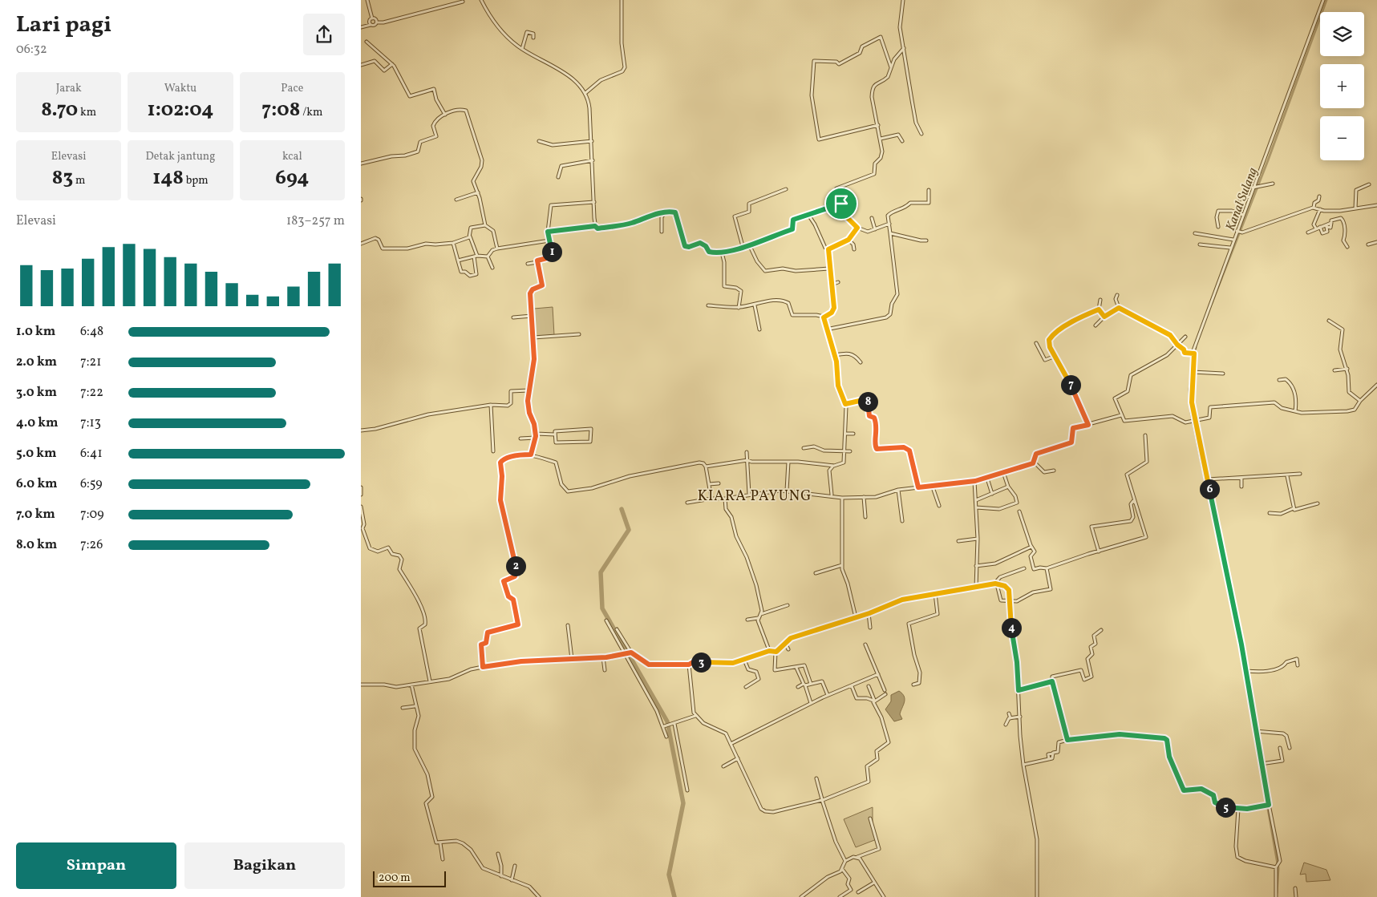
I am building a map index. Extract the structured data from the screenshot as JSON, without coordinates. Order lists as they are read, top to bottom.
{
  "districts": ["KIARA PAYUNG"],
  "water": ["Kanal Sulang"],
  "scale_bar": "200 m",
  "page": {
    "heading": ["Lari pagi", "06:32"],
    "map_buttons": ["+", "−"],
    "stats": [
      ["Jarak", "8.70 km"],
      ["Waktu", "1:02:04"],
      ["Pace", "7:08 /km"],
      ["Elevasi", "83 m"],
      ["Detak jantung", "148 bpm"],
      ["kcal", "694"]
    ],
    "chart": ["Elevasi", "183–257 m"],
    "pins": [
      "1",
      "7",
      "8",
      "6",
      "2",
      "4",
      "3",
      "5"
    ],
    "list": [
      {
        "name": "1.0 km",
        "note": "6:48"
      },
      {
        "name": "2.0 km",
        "note": "7:21"
      },
      {
        "name": "3.0 km",
        "note": "7:22"
      },
      {
        "name": "4.0 km",
        "note": "7:13"
      },
      {
        "name": "5.0 km",
        "note": "6:41"
      },
      {
        "name": "6.0 km",
        "note": "6:59"
      },
      {
        "name": "7.0 km",
        "note": "7:09"
      },
      {
        "name": "8.0 km",
        "note": "7:26"
      }
    ],
    "buttons": ["Simpan", "Bagikan"],
    "scale": "200 m"
  }
}
